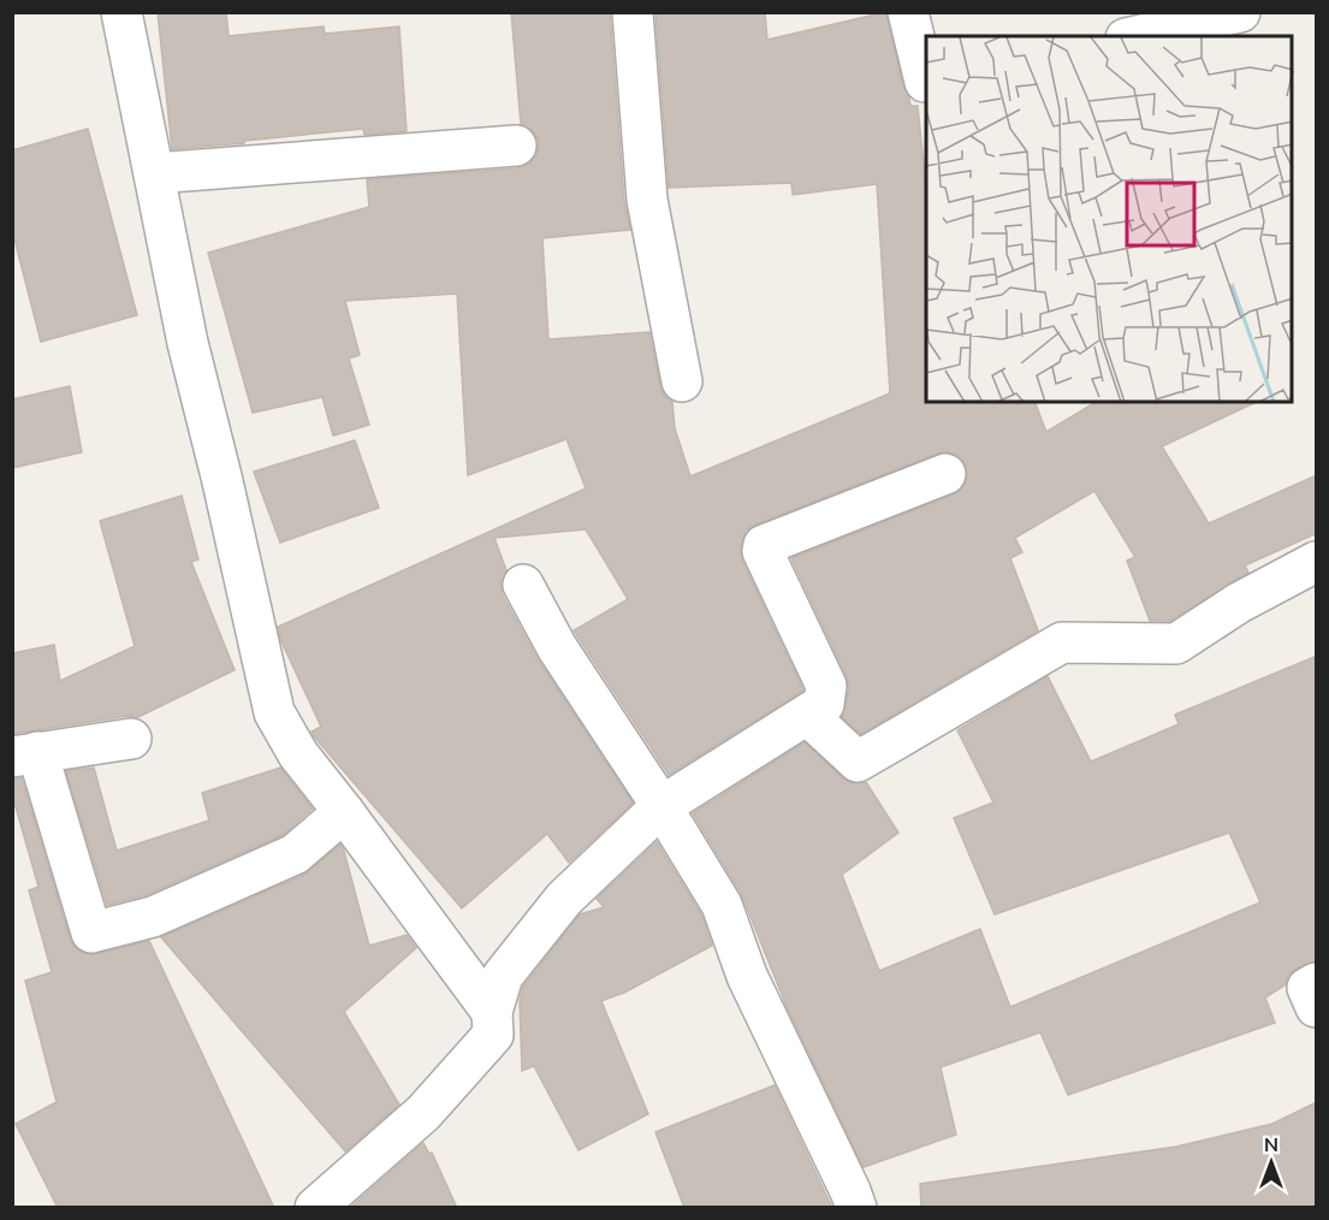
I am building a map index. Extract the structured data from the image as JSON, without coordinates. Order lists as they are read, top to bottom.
{
  "north": "top"
}
